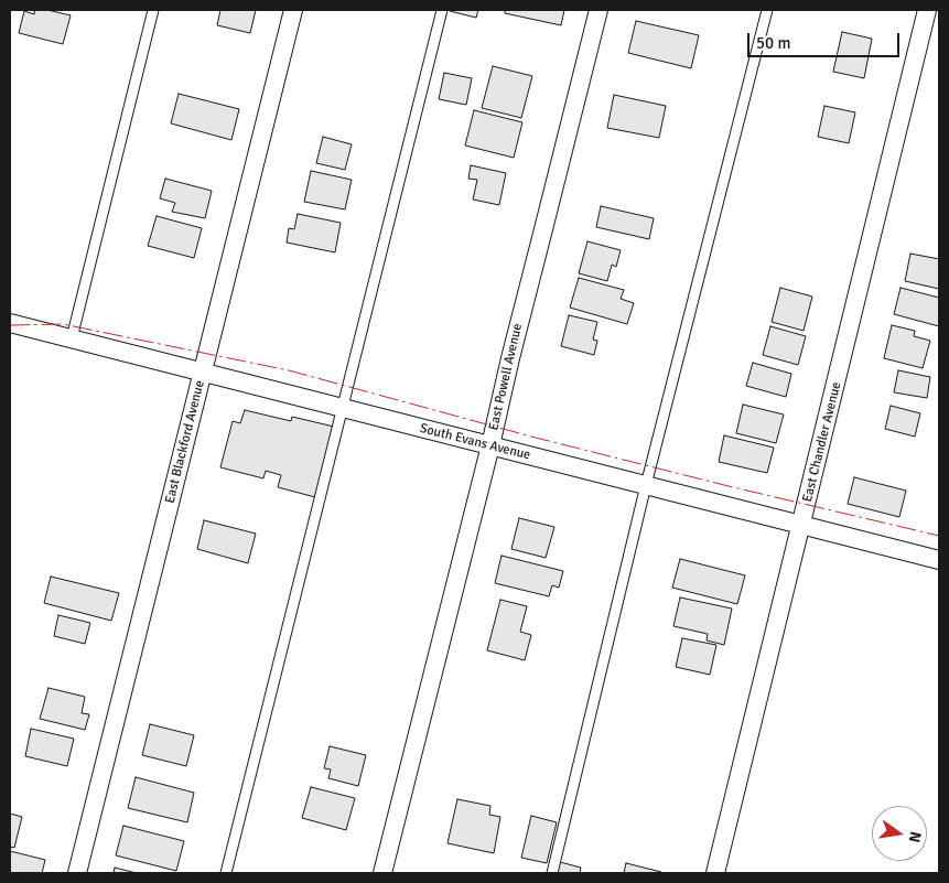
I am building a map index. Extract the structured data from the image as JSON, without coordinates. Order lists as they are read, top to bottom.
{
  "streets": {
    "street": [
      "East Powell Avenue",
      "East Blackford Avenue",
      "South Evans Avenue",
      "East Chandler Avenue"
    ]
  },
  "crossings": [
    ["East Powell Avenue", "South Evans Avenue"],
    ["East Blackford Avenue", "South Evans Avenue"],
    ["South Evans Avenue", "East Chandler Avenue"]
  ],
  "scale_bar": "50 m",
  "north": "right"
}
